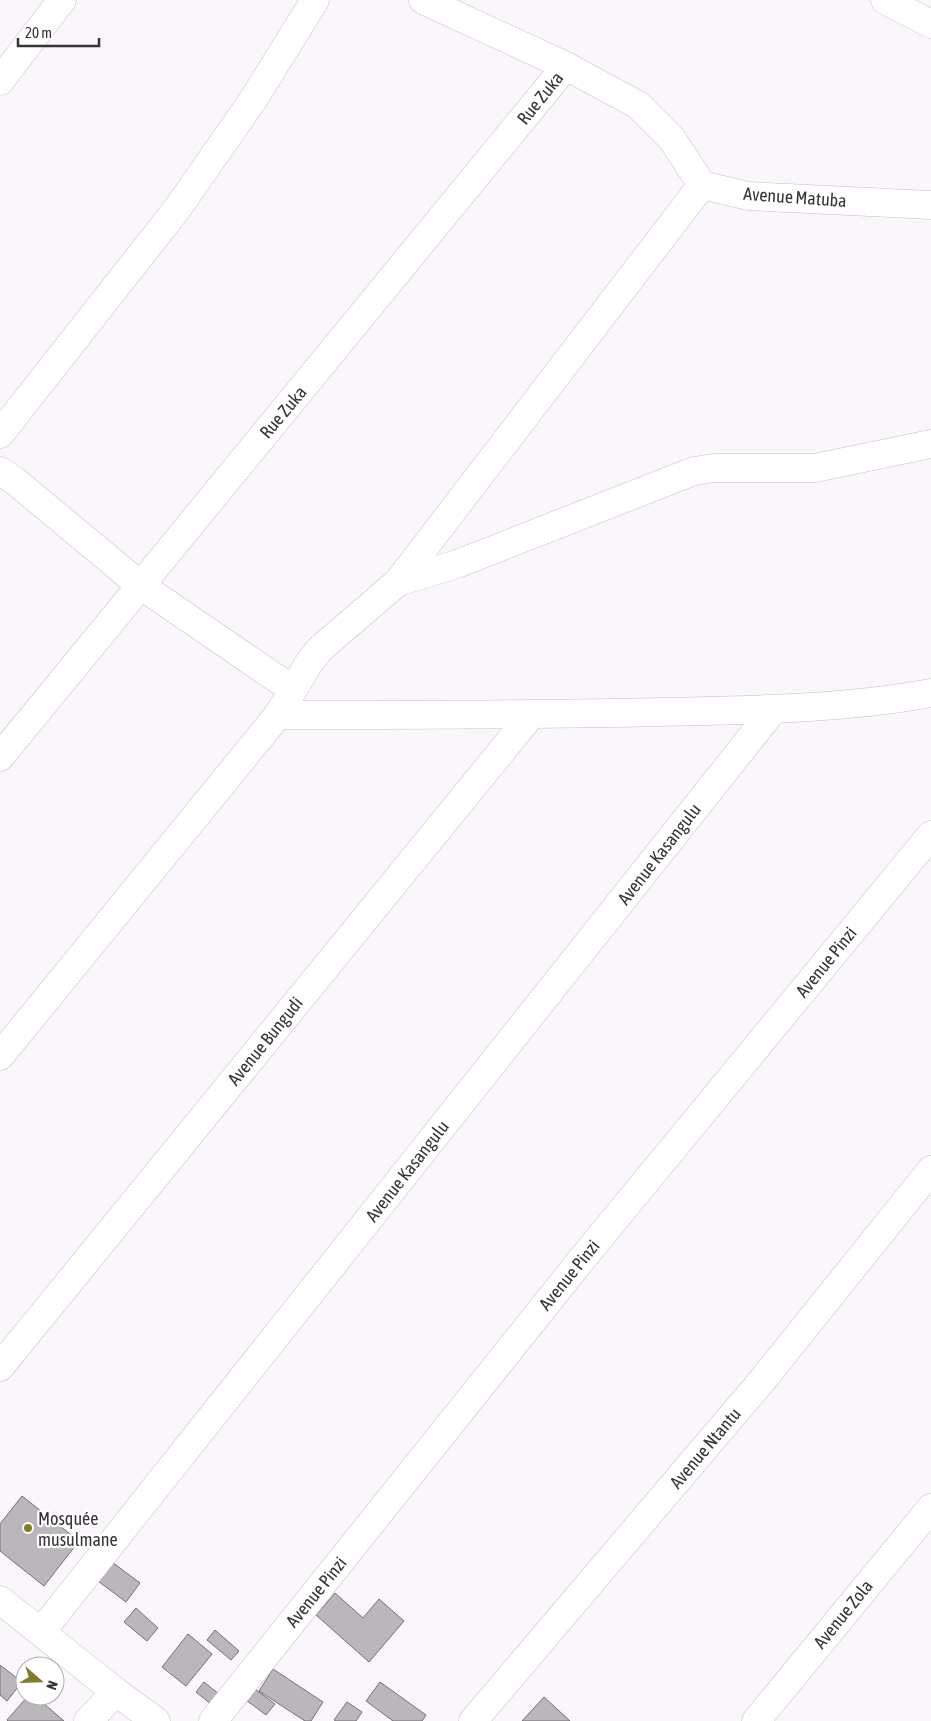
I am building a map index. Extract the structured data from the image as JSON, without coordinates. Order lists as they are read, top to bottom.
{
  "streets": {
    "main road": [
      "Rue Zuka",
      "Avenue Matuba",
      "Avenue Kasangulu",
      "Avenue Pinzi",
      "Avenue Bungudi",
      "Avenue Ntantu",
      "Avenue Zola"
    ]
  },
  "places": ["Mosquée musulmane"],
  "scale_bar": "20 m",
  "north": "right"
}
